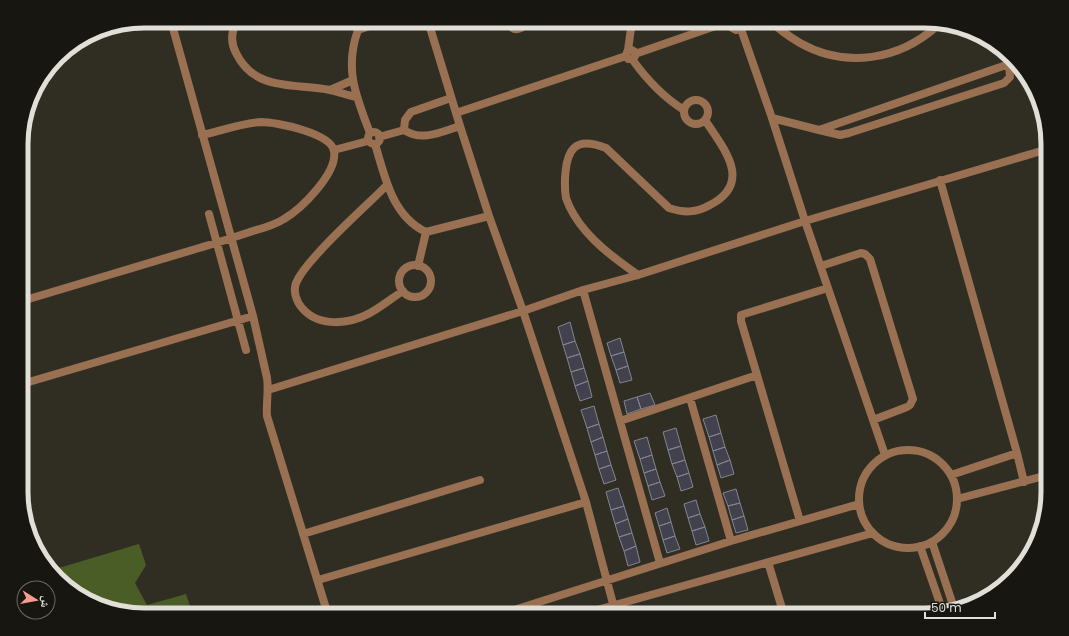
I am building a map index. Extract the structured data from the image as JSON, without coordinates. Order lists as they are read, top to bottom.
{
  "scale_bar": "50 m",
  "north": "right"
}
